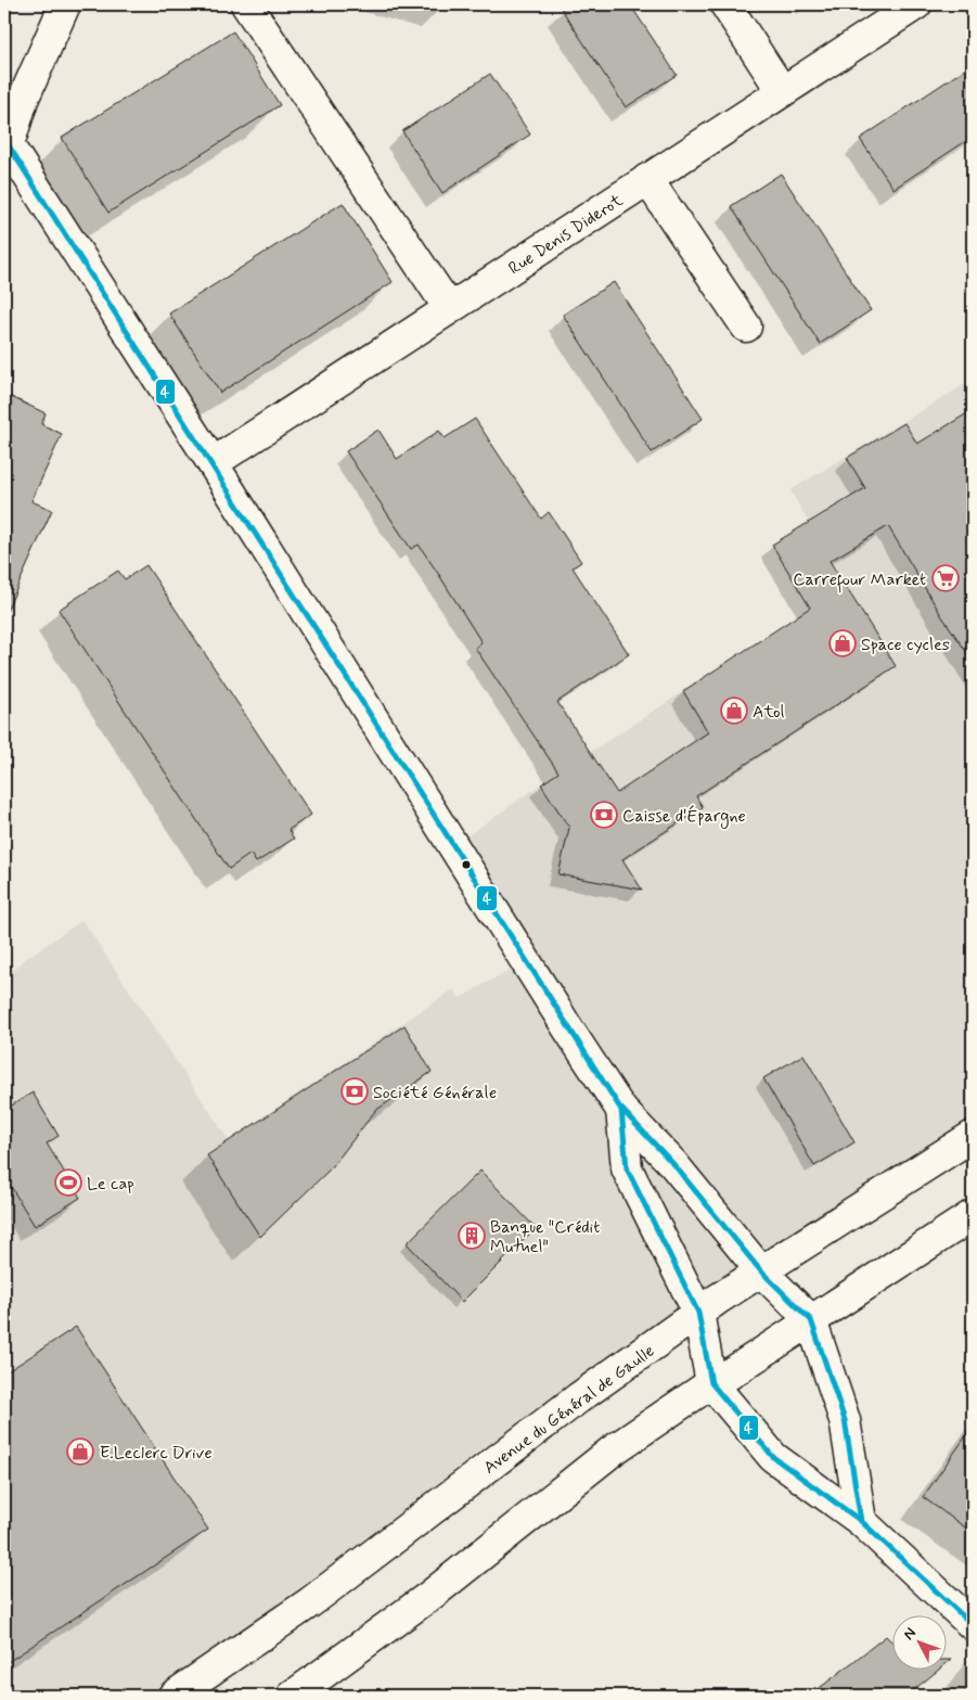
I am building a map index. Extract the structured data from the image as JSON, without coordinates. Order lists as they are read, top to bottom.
{
  "streets": {
    "street": ["Rue Denis Diderot", "Avenue du Général de Gaulle"]
  },
  "places": {
    "supermarket": ["Carrefour Market"],
    "shop": ["Space cycles", "Atol", "E.Leclerc Drive"],
    "bank": ["Caisse d'Épargne", "Société Générale"],
    "sports": ["Le cap"],
    "building": ["Banque \"Crédit Mutuel\""]
  },
  "lines": ["transit line 4"],
  "north": "top left"
}
